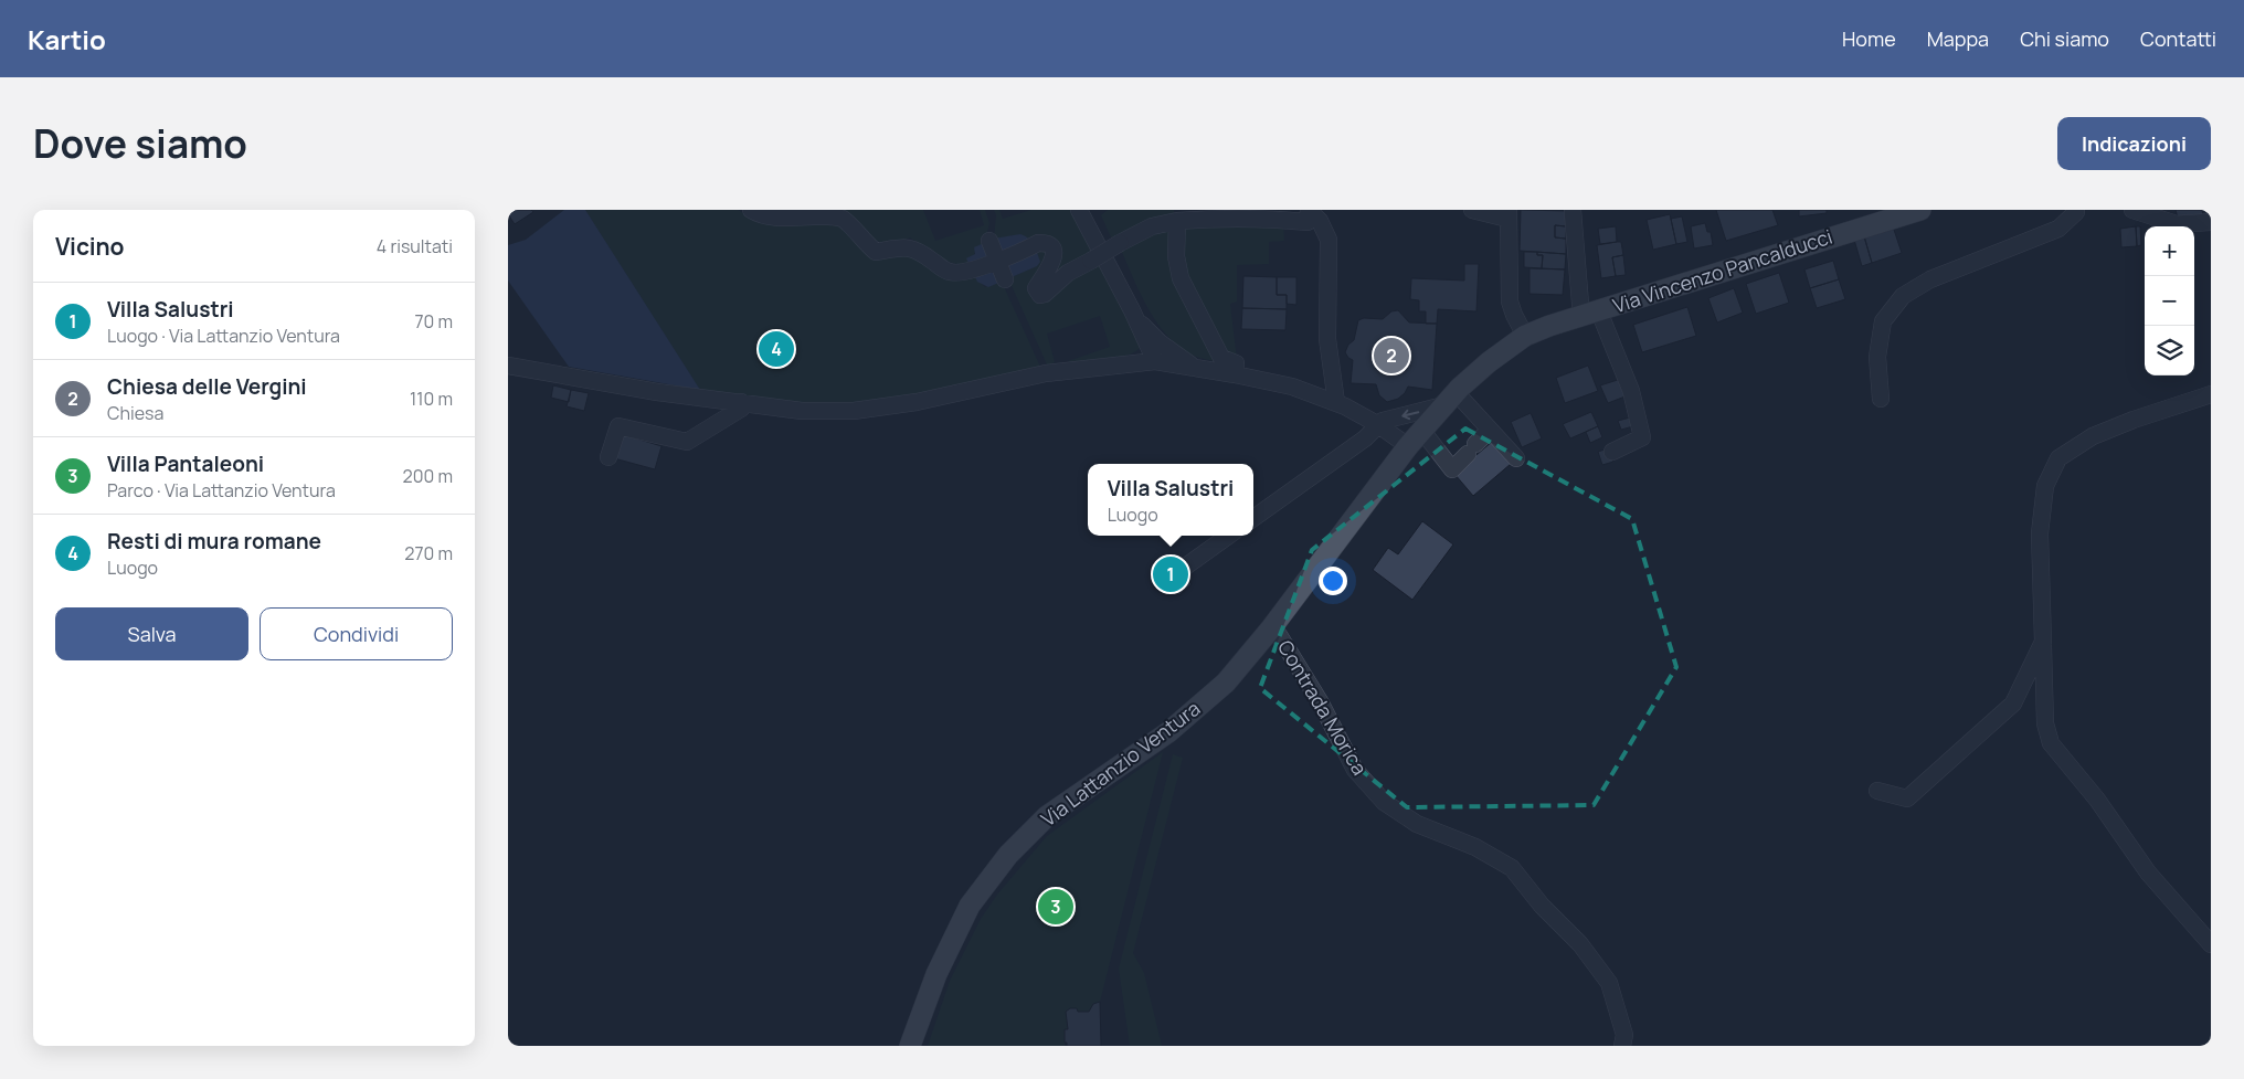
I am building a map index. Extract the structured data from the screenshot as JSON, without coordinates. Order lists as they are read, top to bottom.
{
  "streets": {
    "main road": ["Via Vincenzo Pancalducci", "Via Lattanzio Ventura"],
    "street": ["Contrada Morica"]
  },
  "crossings": [
    ["Via Vincenzo Pancalducci", "Via Lattanzio Ventura"],
    ["Contrada Morica", "Via Lattanzio Ventura"]
  ],
  "page": {
    "header": "Kartio",
    "nav": [
      "Home",
      "Mappa",
      "Chi siamo",
      "Contatti"
    ],
    "title": "Dove siamo",
    "buttons": [
      "Indicazioni",
      ["Salva", "Condividi"]
    ],
    "heading": ["Vicino", "4 risultati"],
    "map_buttons": ["+", "−"],
    "list": [
      {
        "mark": "1",
        "name": "Villa Salustri",
        "note": "Luogo · Via Lattanzio Ventura",
        "value": "70 m"
      },
      {
        "mark": "2",
        "name": "Chiesa delle Vergini",
        "note": "Chiesa",
        "value": "110 m"
      },
      {
        "mark": "3",
        "name": "Villa Pantaleoni",
        "note": "Parco · Via Lattanzio Ventura",
        "value": "200 m"
      },
      {
        "mark": "4",
        "name": "Resti di mura romane",
        "note": "Luogo",
        "value": "270 m"
      }
    ],
    "pins": [
      "4",
      "2",
      "1",
      "3"
    ],
    "popup": ["Villa Salustri", "Luogo"]
  }
}
